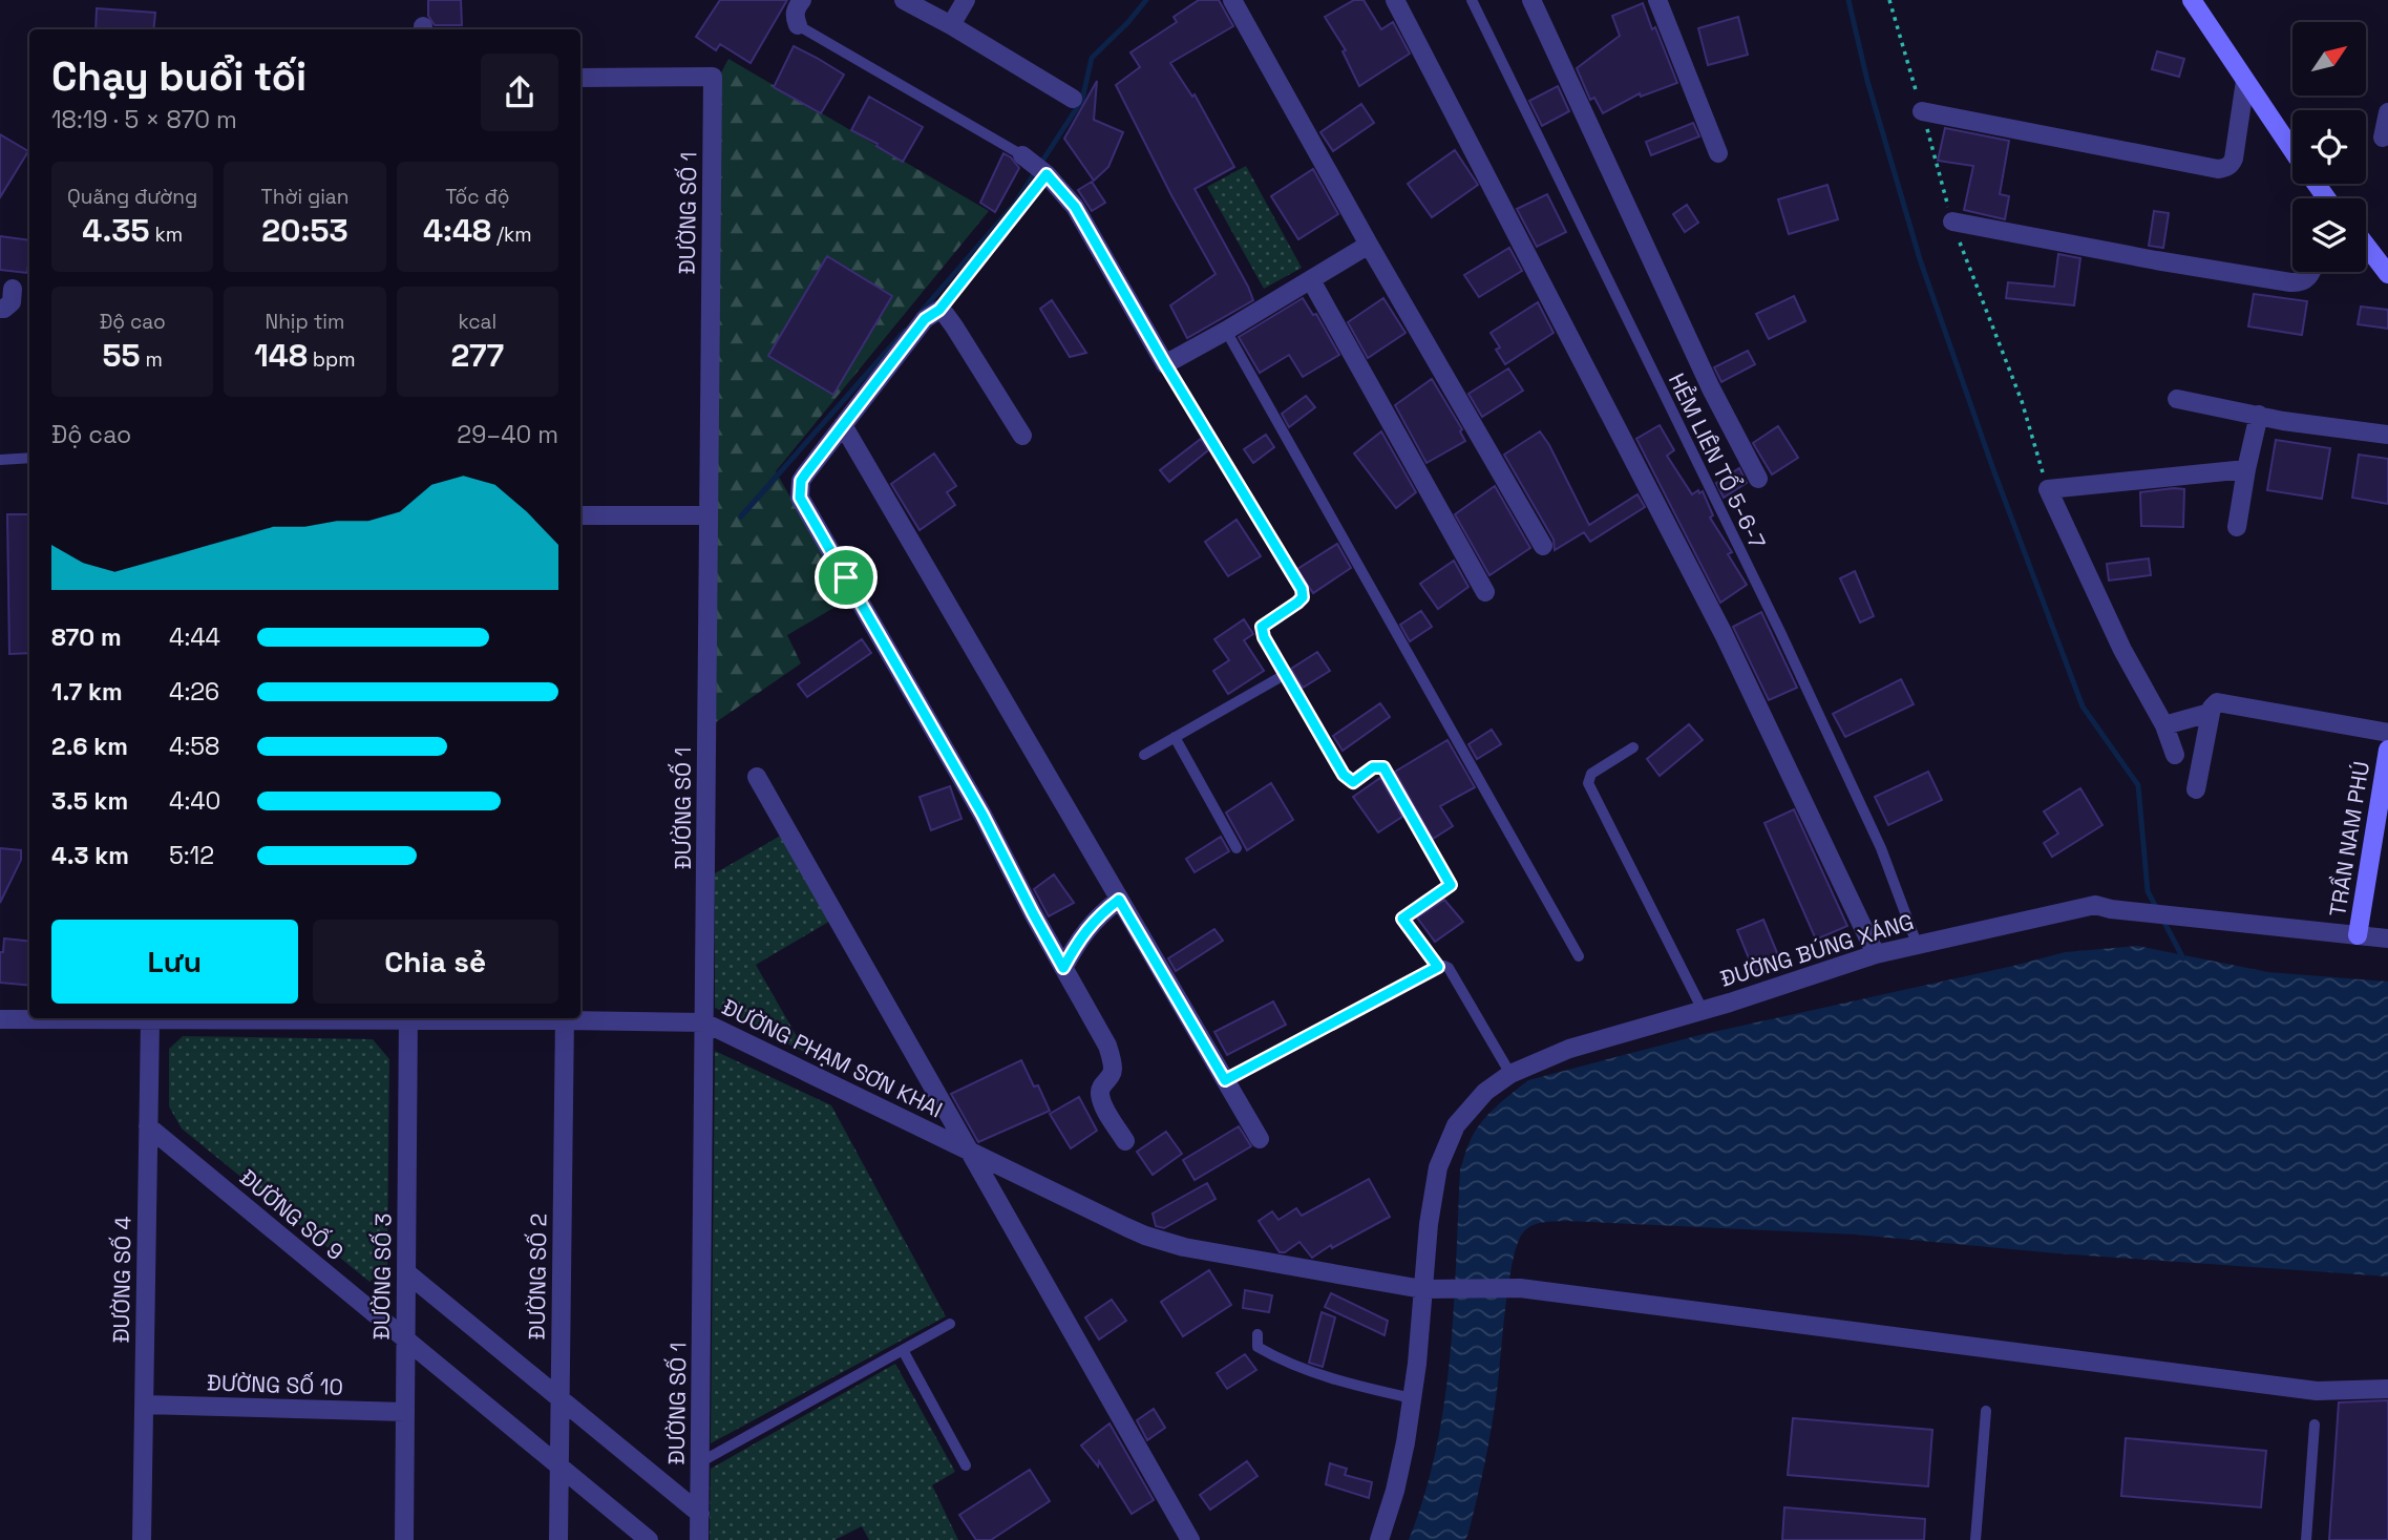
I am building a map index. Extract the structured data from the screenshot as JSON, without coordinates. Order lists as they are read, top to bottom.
{
  "streets": {
    "street": [
      "ĐƯỜNG SỐ 1",
      "TRẦN NAM PHÚ",
      "ĐƯỜNG BÚNG XÁNG",
      "ĐƯỜNG PHẠM SƠN KHAI",
      "ĐƯỜNG SỐ 9",
      "ĐƯỜNG SỐ 3",
      "ĐƯỜNG SỐ 2",
      "ĐƯỜNG SỐ 4",
      "ĐƯỜNG SỐ 10"
    ],
    "lane": ["HẺM LIÊN TỔ 5-6-7"]
  },
  "crossings": [
    ["ĐƯỜNG SỐ 1", "ĐƯỜNG PHẠM SƠN KHAI"],
    ["HẺM LIÊN TỔ 5-6-7", "ĐƯỜNG BÚNG XÁNG"],
    ["TRẦN NAM PHÚ", "ĐƯỜNG BÚNG XÁNG"],
    ["ĐƯỜNG BÚNG XÁNG", "ĐƯỜNG PHẠM SƠN KHAI"],
    ["ĐƯỜNG PHẠM SƠN KHAI", "ĐƯỜNG SỐ 4"],
    ["ĐƯỜNG SỐ 9", "ĐƯỜNG SỐ 3"],
    ["ĐƯỜNG SỐ 9", "ĐƯỜNG SỐ 2"],
    ["ĐƯỜNG SỐ 9", "ĐƯỜNG SỐ 4"],
    ["ĐƯỜNG SỐ 3", "ĐƯỜNG SỐ 10"],
    ["ĐƯỜNG SỐ 4", "ĐƯỜNG SỐ 10"]
  ],
  "north": "top right",
  "page": {
    "heading": ["Chạy buổi tối", "18:19 · 5 × 870 m"],
    "stats": [
      ["Quãng đường", "4.35 km"],
      ["Thời gian", "20:53"],
      ["Tốc độ", "4:48 /km"],
      ["Độ cao", "55 m"],
      ["Nhịp tim", "148 bpm"],
      ["kcal", "277"]
    ],
    "chart": ["Độ cao", "29–40 m"],
    "list": [
      {
        "name": "870 m",
        "note": "4:44"
      },
      {
        "name": "1.7 km",
        "note": "4:26"
      },
      {
        "name": "2.6 km",
        "note": "4:58"
      },
      {
        "name": "3.5 km",
        "note": "4:40"
      },
      {
        "name": "4.3 km",
        "note": "5:12"
      }
    ],
    "buttons": ["Lưu", "Chia sẻ"]
  }
}
